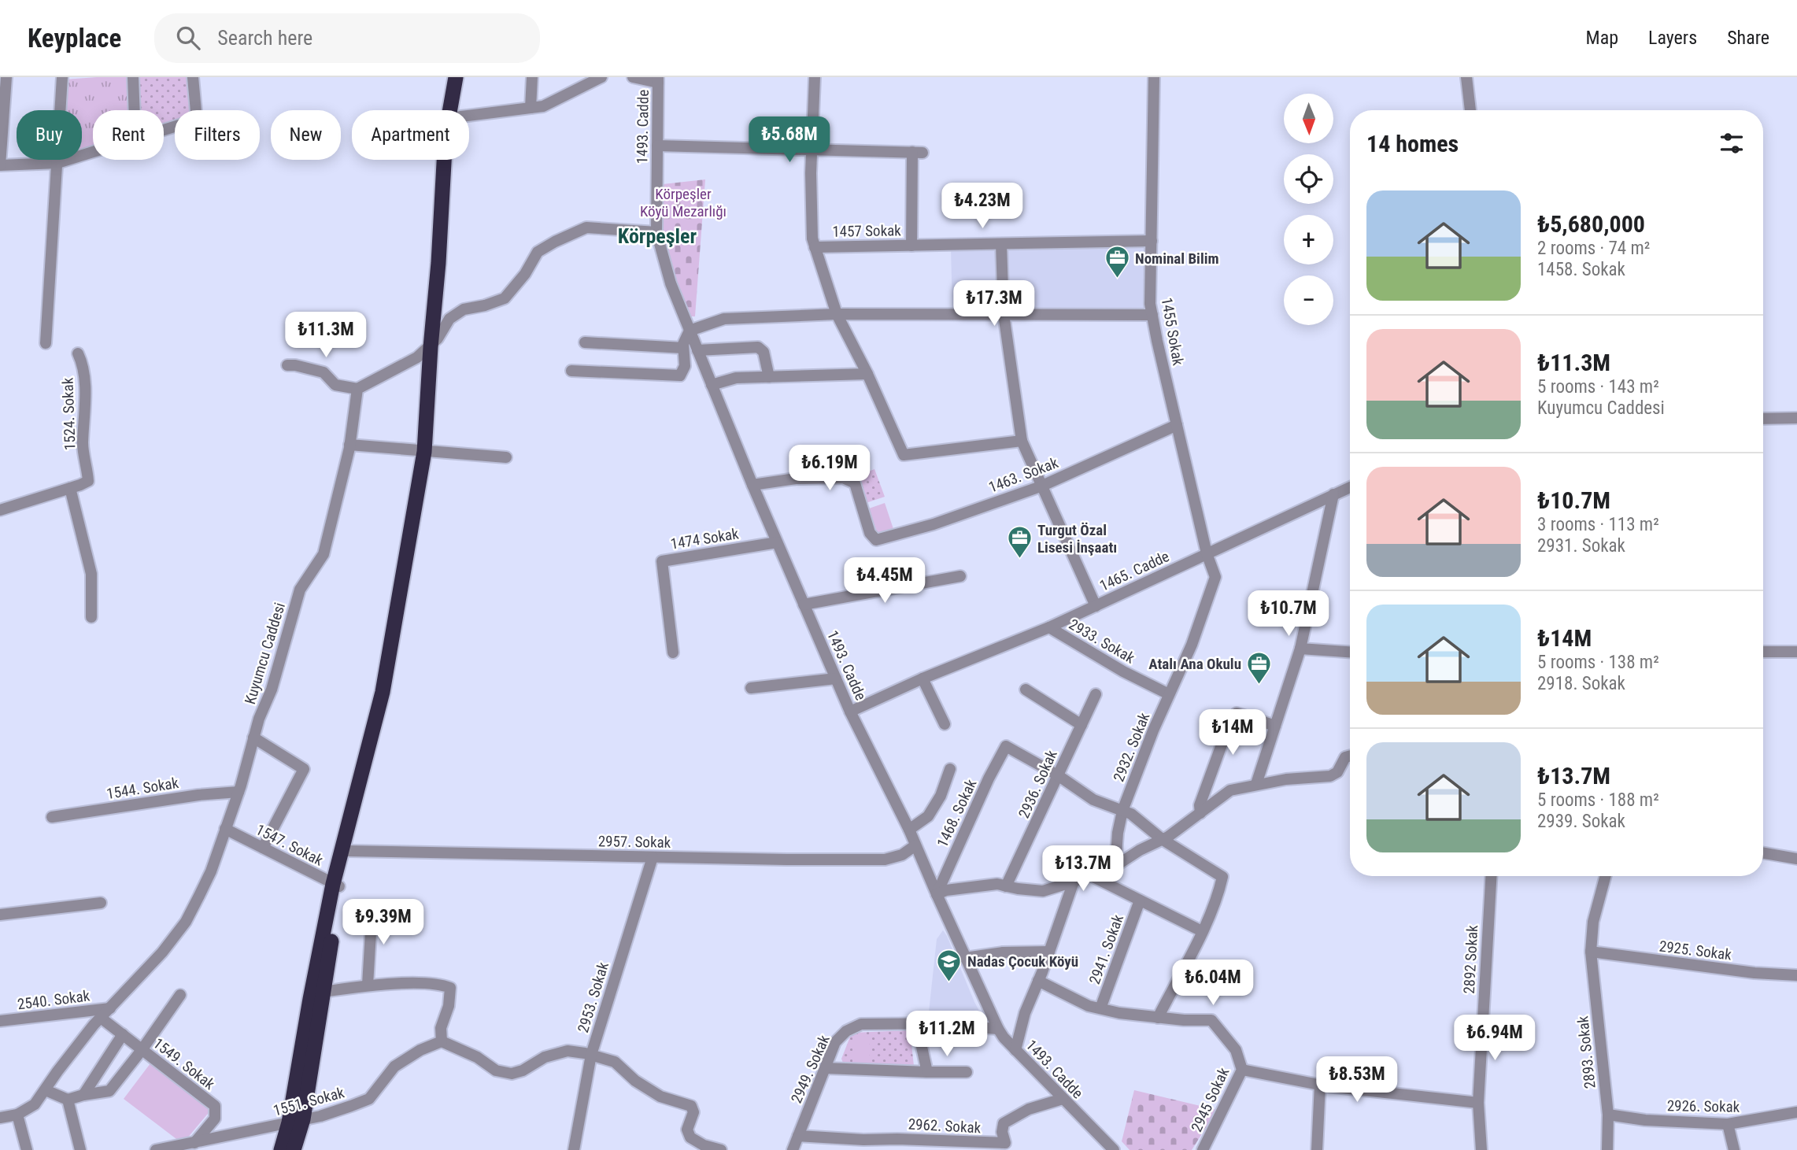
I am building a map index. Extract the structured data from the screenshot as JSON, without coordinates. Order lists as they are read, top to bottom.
{
  "streets": {
    "street": [
      "1493. Cadde",
      "1457 Sokak",
      "1455 Sokak",
      "1524. Sokak",
      "1463. Sokak",
      "1474 Sokak",
      "1465. Cadde",
      "2933. Sokak",
      "Kuyumcu Caddesi",
      "2932. Sokak",
      "2936. Sokak",
      "1544. Sokak",
      "1468. Sokak",
      "2957. Sokak",
      "1547. Sokak",
      "2941. Sokak",
      "2925. Sokak",
      "2892 Sokak",
      "2953. Sokak",
      "2540. Sokak",
      "2893. Sokak",
      "1549. Sokak",
      "2949. Sokak",
      "2945 Sokak",
      "1551. Sokak",
      "2926. Sokak",
      "2962. Sokak"
    ]
  },
  "crossings": [
    ["1493. Cadde", "1463. Sokak"],
    ["1493. Cadde", "1474 Sokak"],
    ["1493. Cadde", "1465. Cadde"],
    ["1493. Cadde", "1468. Sokak"],
    ["1493. Cadde", "2957. Sokak"],
    ["1493. Cadde", "2949. Sokak"],
    ["1493. Cadde", "2962. Sokak"],
    ["1457 Sokak", "1455 Sokak"],
    ["1455 Sokak", "1463. Sokak"],
    ["1455 Sokak", "1465. Cadde"],
    ["1455 Sokak", "2932. Sokak"],
    ["1465. Cadde", "2933. Sokak"],
    ["2933. Sokak", "2932. Sokak"],
    ["Kuyumcu Caddesi", "1544. Sokak"],
    ["Kuyumcu Caddesi", "1547. Sokak"],
    ["Kuyumcu Caddesi", "2540. Sokak"],
    ["Kuyumcu Caddesi", "1549. Sokak"],
    ["2936. Sokak", "1468. Sokak"],
    ["2957. Sokak", "2953. Sokak"],
    ["2941. Sokak", "2945 Sokak"],
    ["2925. Sokak", "2893. Sokak"],
    ["2893. Sokak", "2926. Sokak"],
    ["1549. Sokak", "1551. Sokak"],
    ["2949. Sokak", "2962. Sokak"]
  ],
  "districts": ["Körpeşler"],
  "parks": ["Körpeşler Köyü Mezarlığı"],
  "places": {
    "office": ["Nominal Bilim", "Turgut Özal Lisesi İnşaatı", "Atalı Ana Okulu"],
    "school or university": ["Nadas Çocuk Köyü"]
  },
  "north": "bottom",
  "page": {
    "header": "Keyplace",
    "search": "Search here",
    "nav": ["Map", "Layers", "Share"],
    "map_buttons": ["+", "−"],
    "chip": [
      "Buy",
      "Rent",
      "Filters",
      "New",
      "Apartment"
    ],
    "heading": "14 homes",
    "price": [
      "₺5.68M",
      "₺4.23M",
      "₺17.3M",
      "₺11.3M",
      "₺6.19M",
      "₺4.45M",
      "₺10.7M",
      "₺14M",
      "₺13.7M",
      "₺9.39M",
      "₺6.04M",
      "₺11.2M",
      "₺6.94M",
      "₺8.53M"
    ],
    "list": [
      {
        "name": "₺5,680,000",
        "note": "2 rooms · 74 m² · 1458. Sokak"
      },
      {
        "name": "₺11.3M",
        "note": "5 rooms · 143 m² · Kuyumcu Caddesi"
      },
      {
        "name": "₺10.7M",
        "note": "3 rooms · 113 m² · 2931. Sokak"
      },
      {
        "name": "₺14M",
        "note": "5 rooms · 138 m² · 2918. Sokak"
      },
      {
        "name": "₺13.7M",
        "note": "5 rooms · 188 m² · 2939. Sokak"
      }
    ]
  }
}
